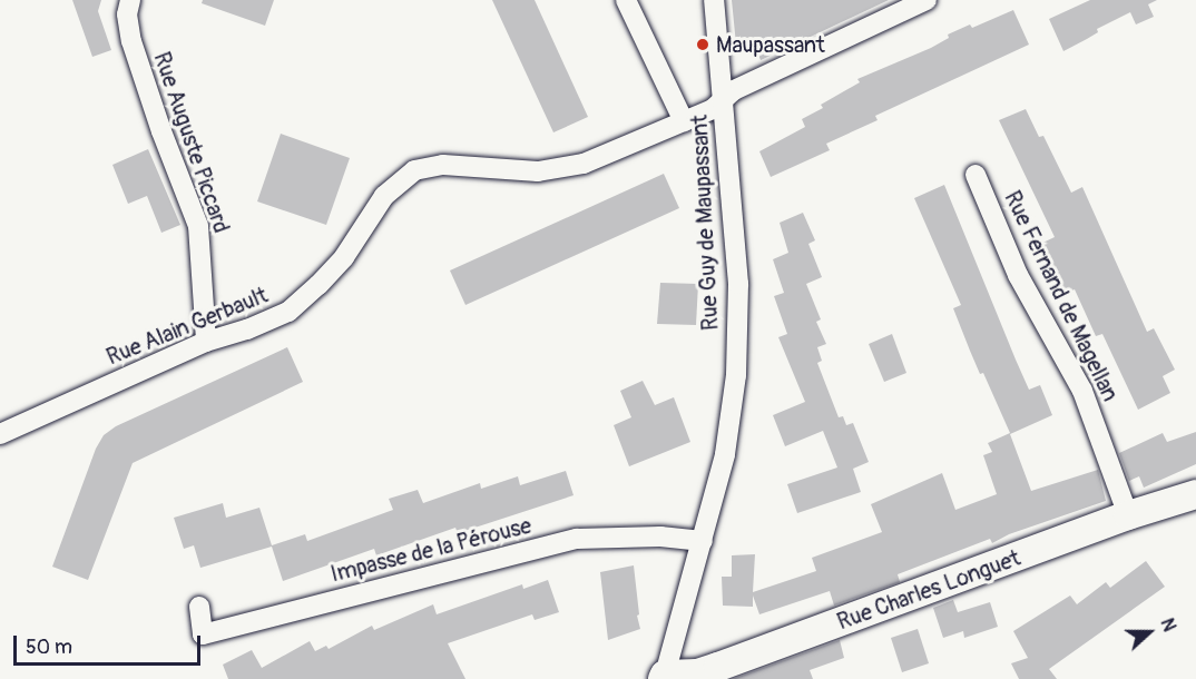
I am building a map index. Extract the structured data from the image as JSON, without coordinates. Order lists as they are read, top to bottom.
{
  "streets": {
    "street": [
      "Rue Auguste Piccard",
      "Rue Guy de Maupassant",
      "Rue Fernand de Magellan",
      "Rue Alain Gerbault",
      "Impasse de la Pérouse",
      "Rue Charles Longuet"
    ]
  },
  "crossings": [
    ["Rue Auguste Piccard", "Rue Alain Gerbault"],
    ["Rue Guy de Maupassant", "Rue Alain Gerbault"],
    ["Rue Guy de Maupassant", "Impasse de la Pérouse"],
    ["Rue Guy de Maupassant", "Rue Charles Longuet"],
    ["Rue Fernand de Magellan", "Rue Charles Longuet"]
  ],
  "places": ["Maupassant"],
  "scale_bar": "50 m",
  "north": "right"
}
